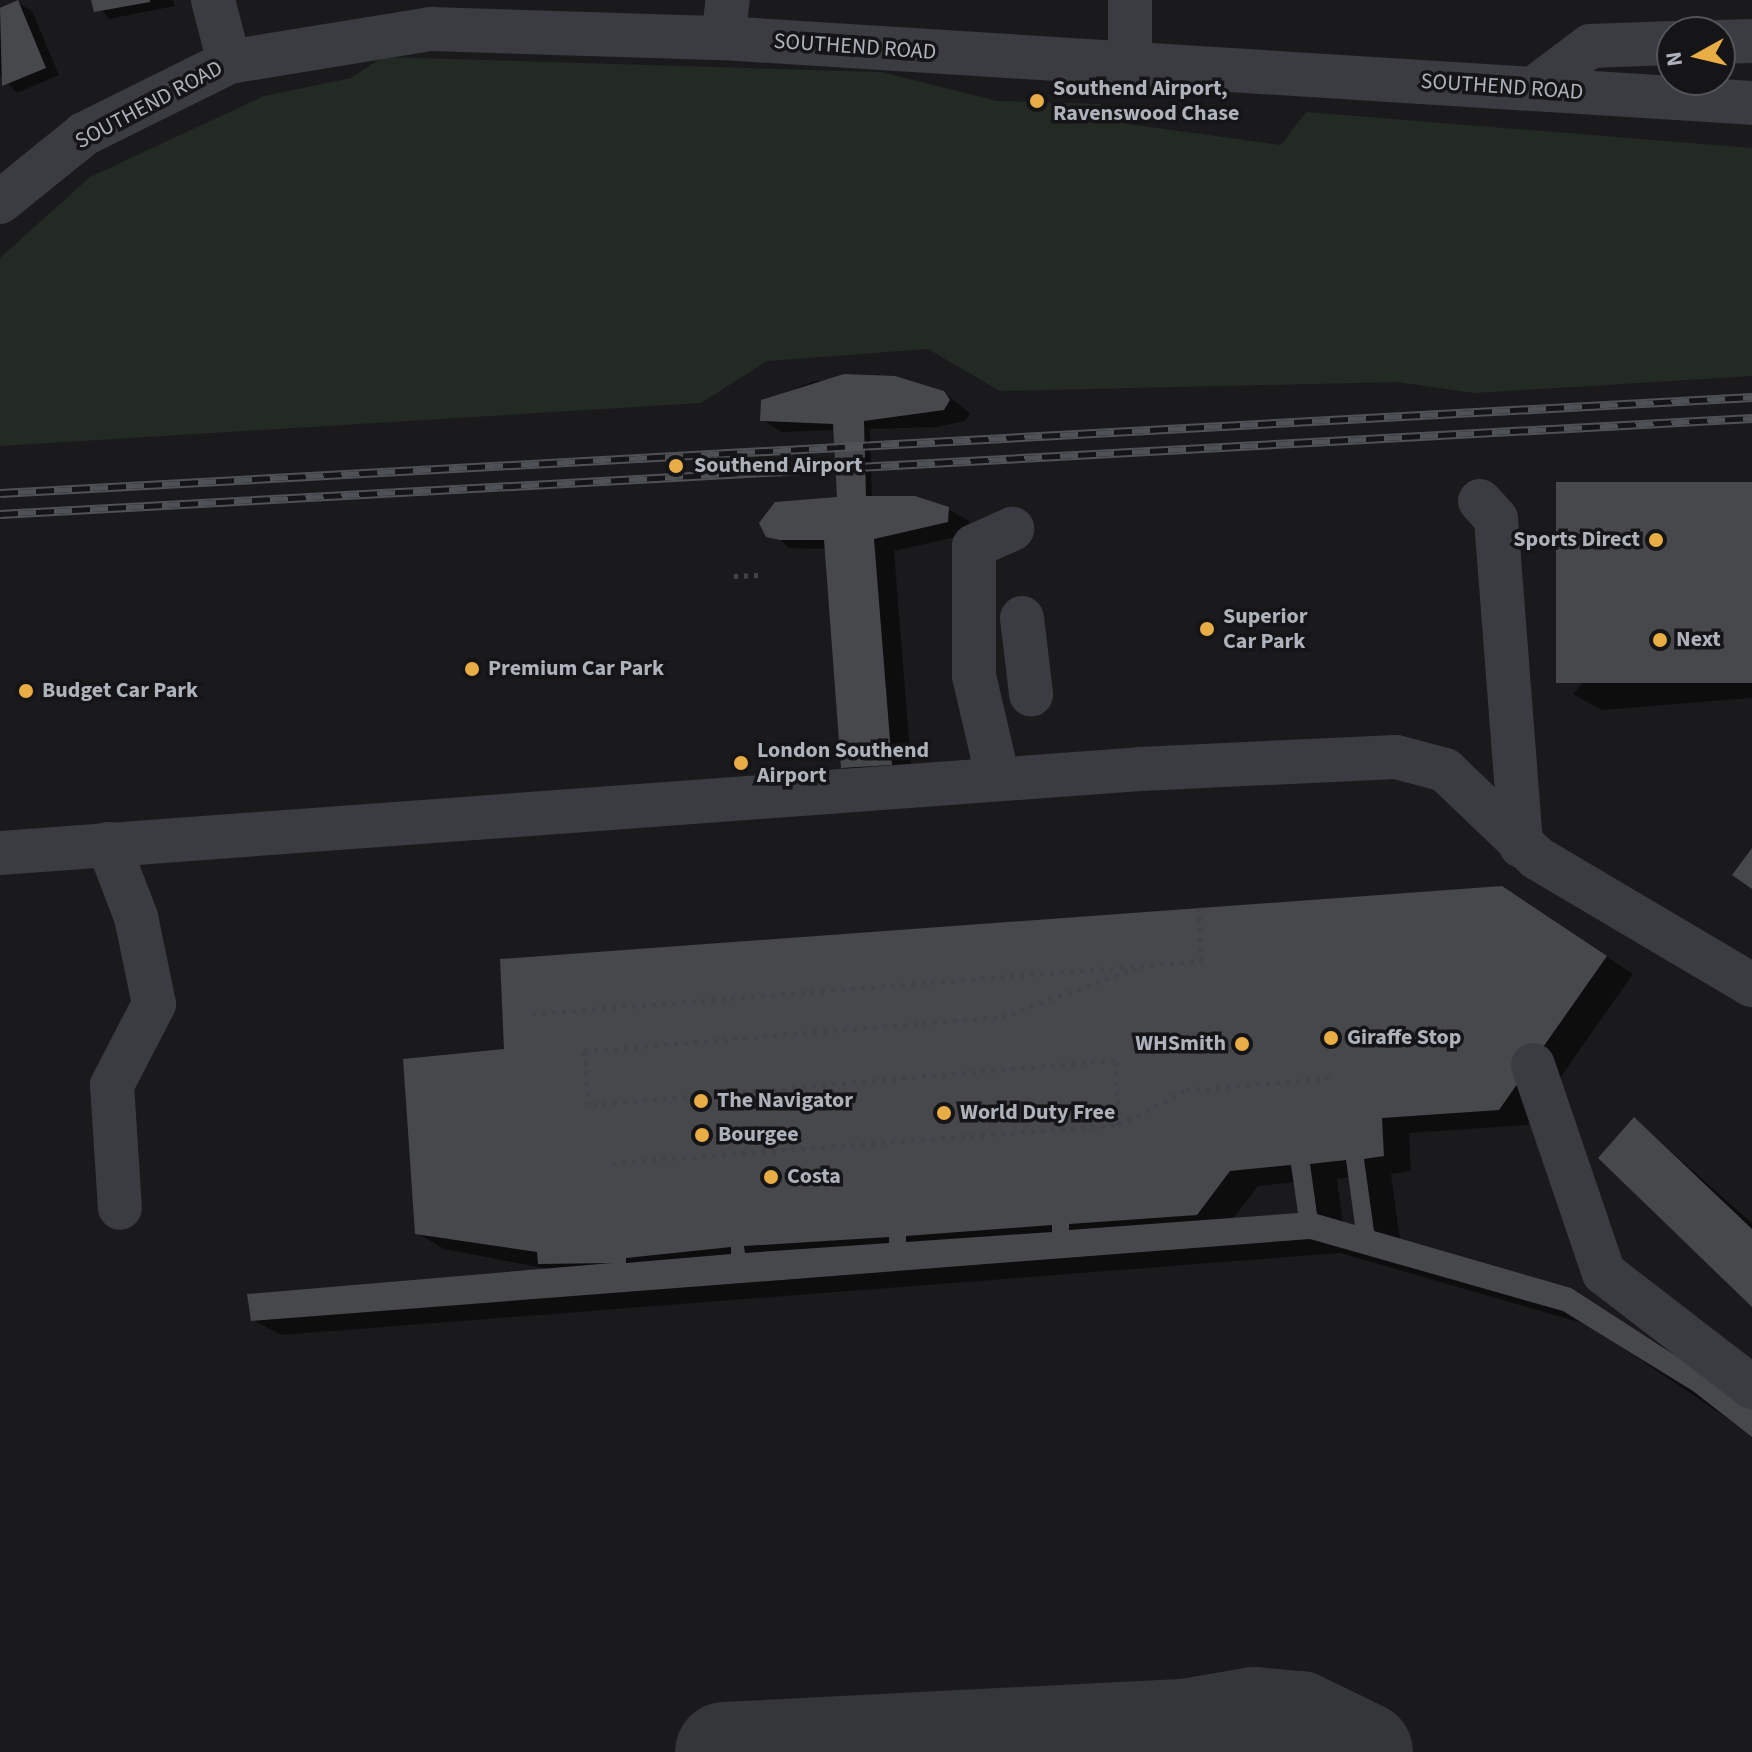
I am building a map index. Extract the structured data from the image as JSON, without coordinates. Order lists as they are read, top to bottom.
{
  "streets": {
    "street": ["SOUTHEND ROAD"]
  },
  "places": [
    "Southend Airport, Ravenswood Chase",
    "Southend Airport",
    "Sports Direct",
    "Superior Car Park",
    "Next",
    "Premium Car Park",
    "Budget Car Park",
    "London Southend Airport",
    "Giraffe Stop",
    "WHSmith",
    "The Navigator",
    "World Duty Free",
    "Bourgee",
    "Costa"
  ],
  "north": "left"
}
